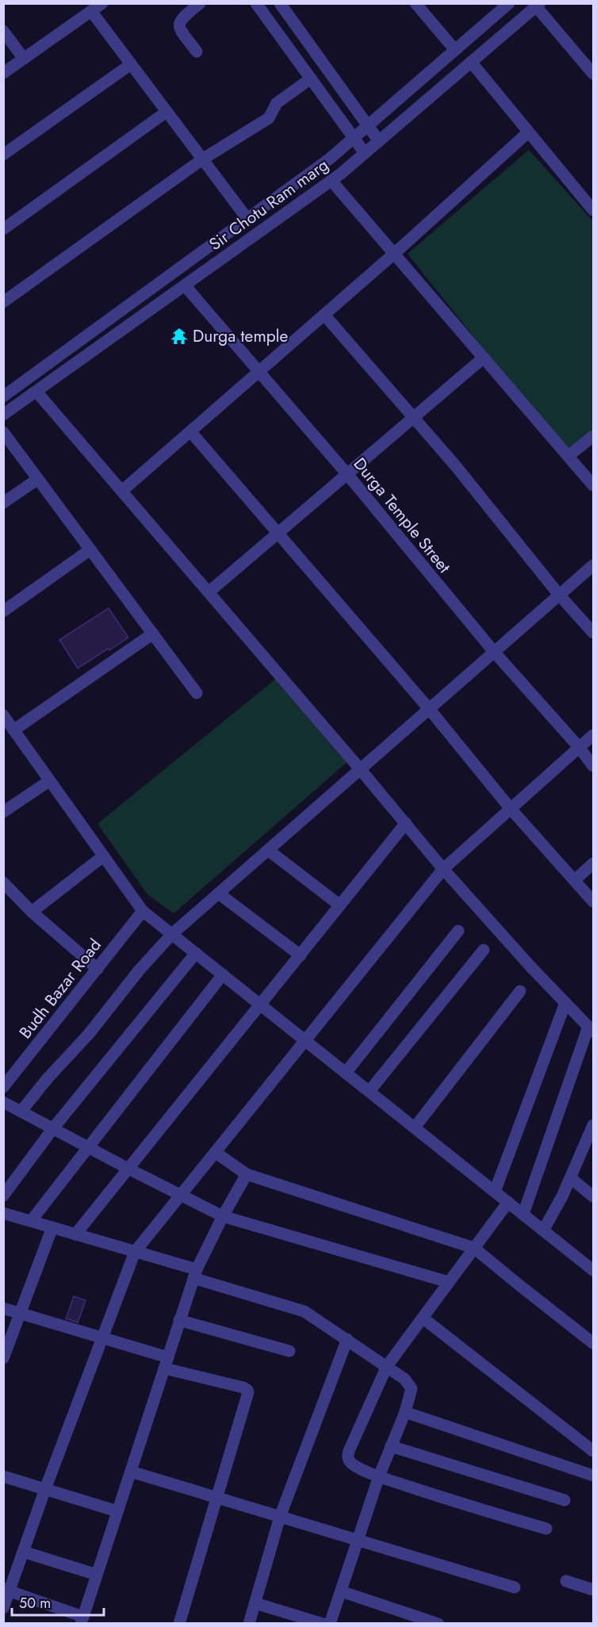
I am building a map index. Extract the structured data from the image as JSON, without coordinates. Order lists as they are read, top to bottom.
{
  "streets": {
    "street": ["Sir Chotu Ram marg", "Durga Temple Street", "Budh Bazar Road"]
  },
  "crossings": [
    ["Sir Chotu Ram marg", "Durga Temple Street"]
  ],
  "places": {
    "temple": ["Durga temple"]
  },
  "scale_bar": "50 m"
}
